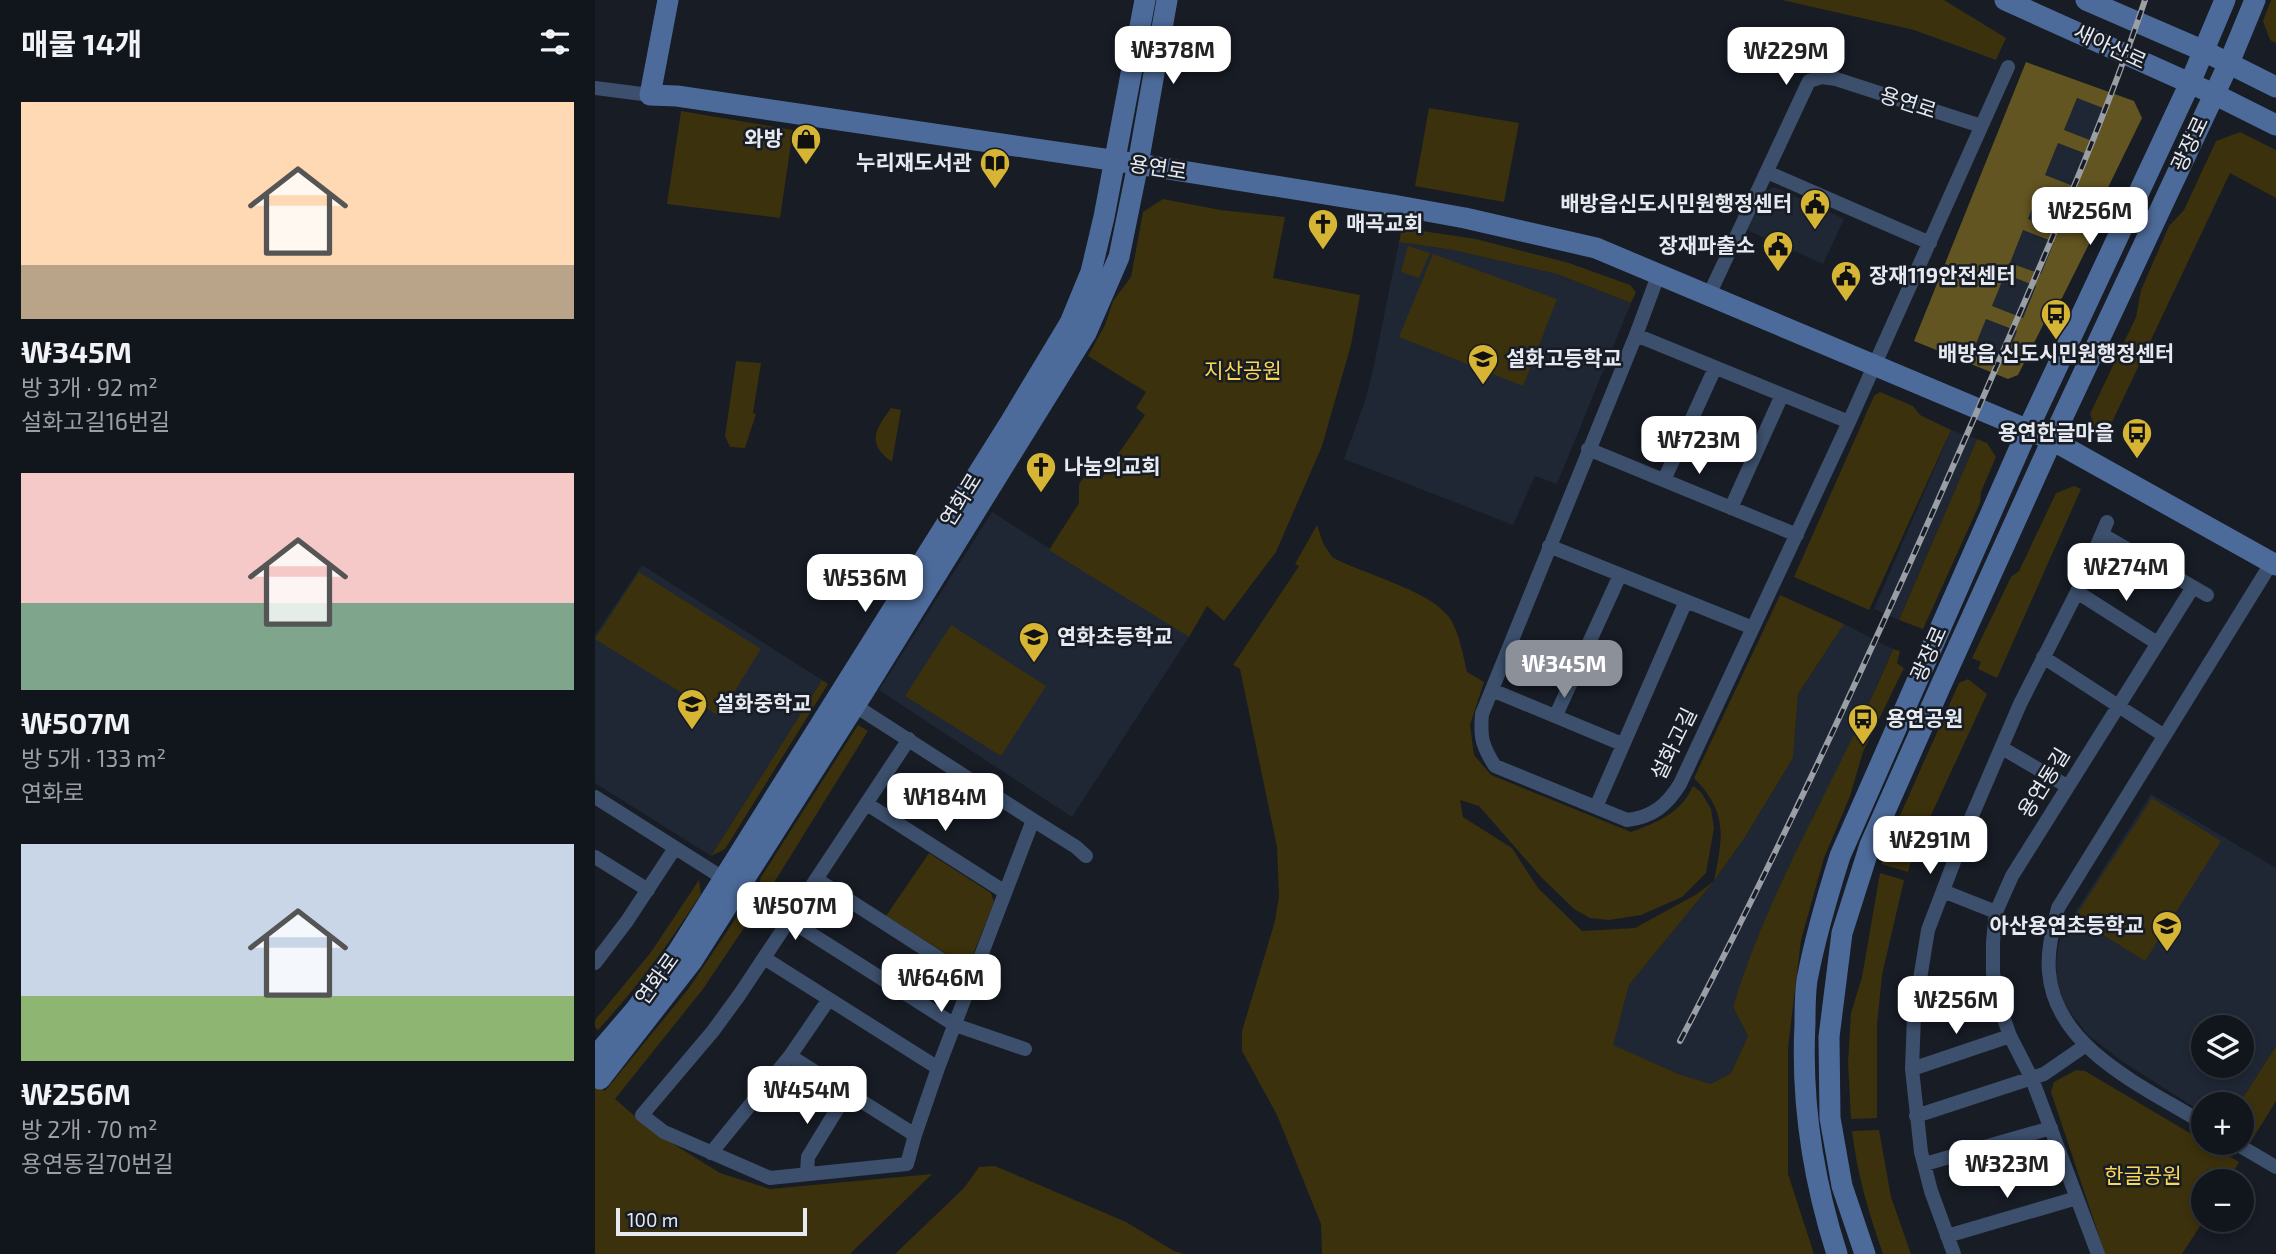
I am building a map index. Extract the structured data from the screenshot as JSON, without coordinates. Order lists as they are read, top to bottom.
{
  "streets": {
    "street": [
      "새아산로",
      "용연로",
      "광장로",
      "연화로",
      "설화고길",
      "용연동길"
    ]
  },
  "crossings": [
    ["새아산로", "광장로"],
    ["용연로", "광장로"],
    ["용연로", "연화로"],
    ["용연로", "설화고길"]
  ],
  "parks": ["지산공원", "한글공원"],
  "places": {
    "shop": ["와방"],
    "library": ["누리재도서관"],
    "public building": ["배방읍신도시민원행정센터", "장재파출소", "장재119안전센터"],
    "church": ["매곡교회", "나눔의교회"],
    "bus stop": ["배방읍 신도시민원행정센터", "용연한글마을", "용연공원"],
    "school or university": [
      "설화고등학교",
      "연화초등학교",
      "설화중학교",
      "아산용연초등학교"
    ]
  },
  "scale_bar": "100 m",
  "page": {
    "heading": "매물 14개",
    "price": [
      "₩378M",
      "₩229M",
      "₩256M",
      "₩723M",
      "₩274M",
      "₩536M",
      "₩345M",
      "₩184M",
      "₩291M",
      "₩507M",
      "₩646M",
      "₩256M",
      "₩454M",
      "₩323M"
    ],
    "list": [
      {
        "name": "₩345M",
        "note": "방 3개 · 92 m² · 설화고길16번길"
      },
      {
        "name": "₩507M",
        "note": "방 5개 · 133 m² · 연화로"
      },
      {
        "name": "₩256M",
        "note": "방 2개 · 70 m² · 용연동길70번길"
      }
    ],
    "map_buttons": ["+", "−"],
    "scale": "100 m"
  }
}
